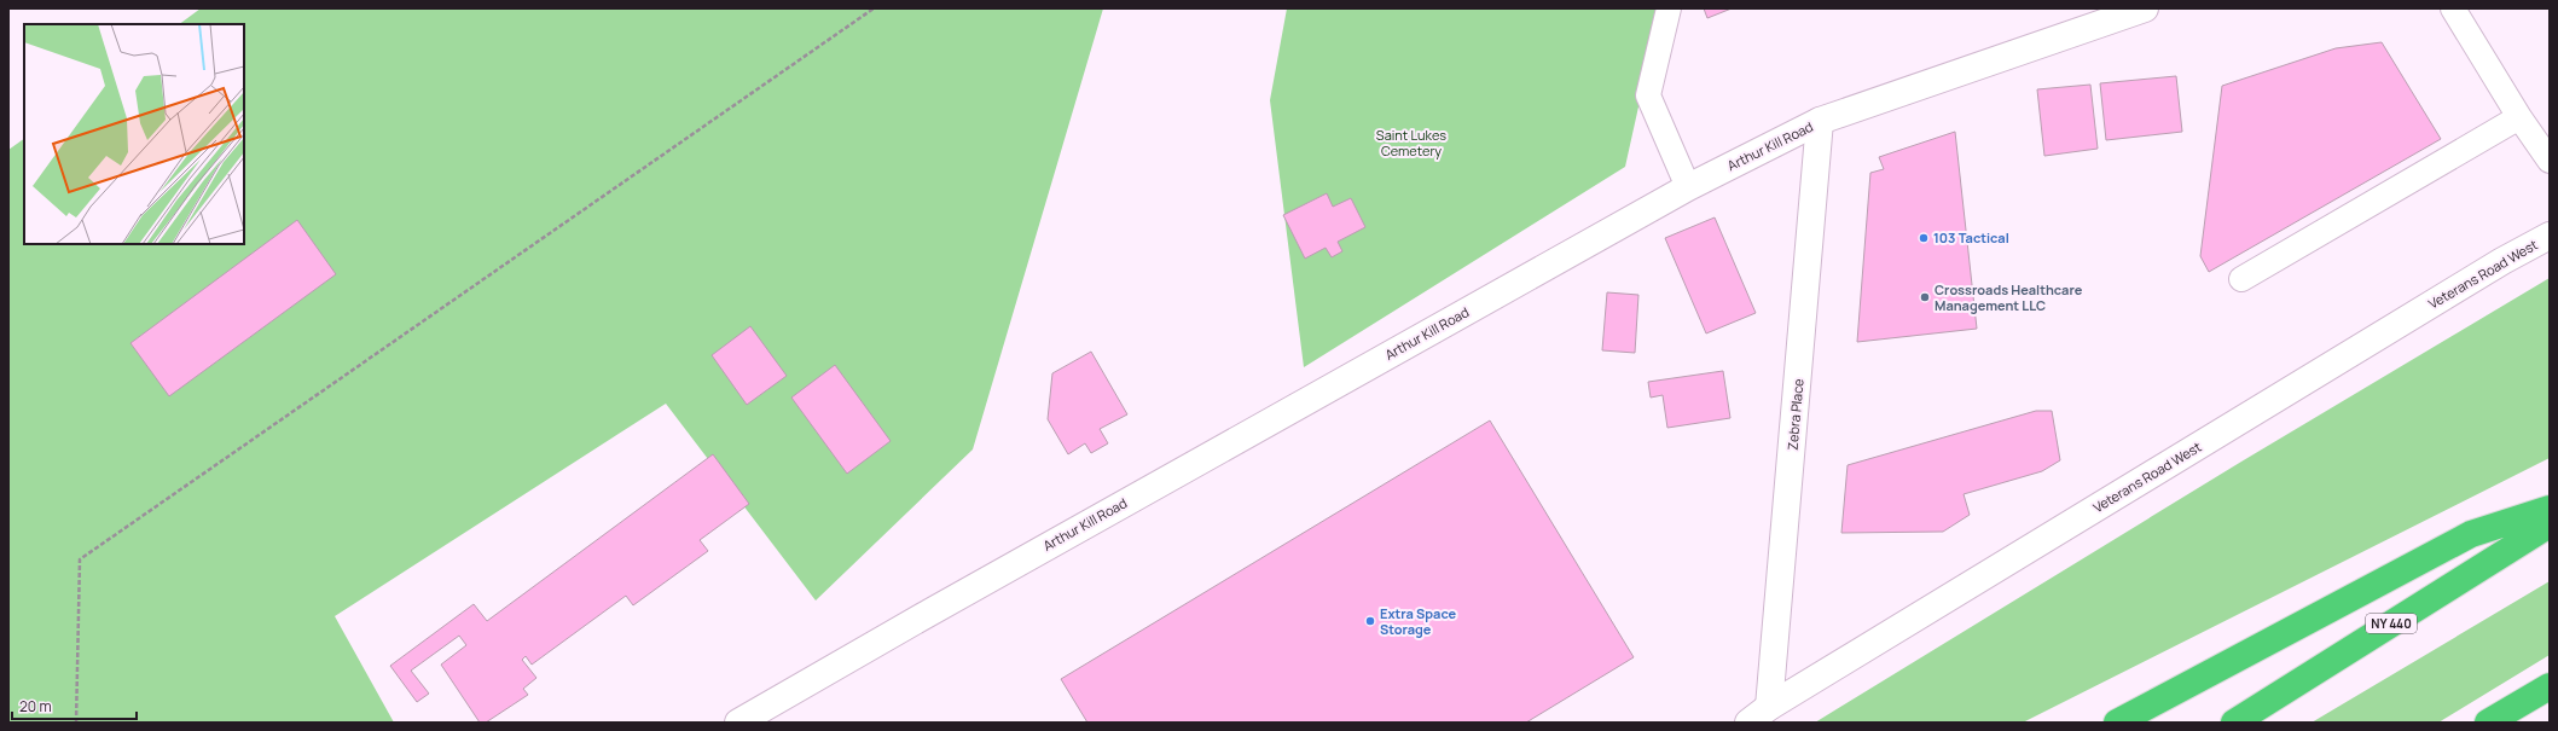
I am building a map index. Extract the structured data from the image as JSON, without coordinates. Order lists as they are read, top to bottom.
{
  "streets": {
    "highway": ["NY 440"],
    "street": ["Arthur Kill Road", "Veterans Road West", "Zebra Place"]
  },
  "crossings": [
    ["Arthur Kill Road", "Zebra Place"],
    ["Veterans Road West", "Zebra Place"]
  ],
  "parks": ["Saint Lukes Cemetery"],
  "places": ["103 Tactical", "Crossroads Healthcare Management LLC", "Extra Space Storage"],
  "scale_bar": "20 m"
}
